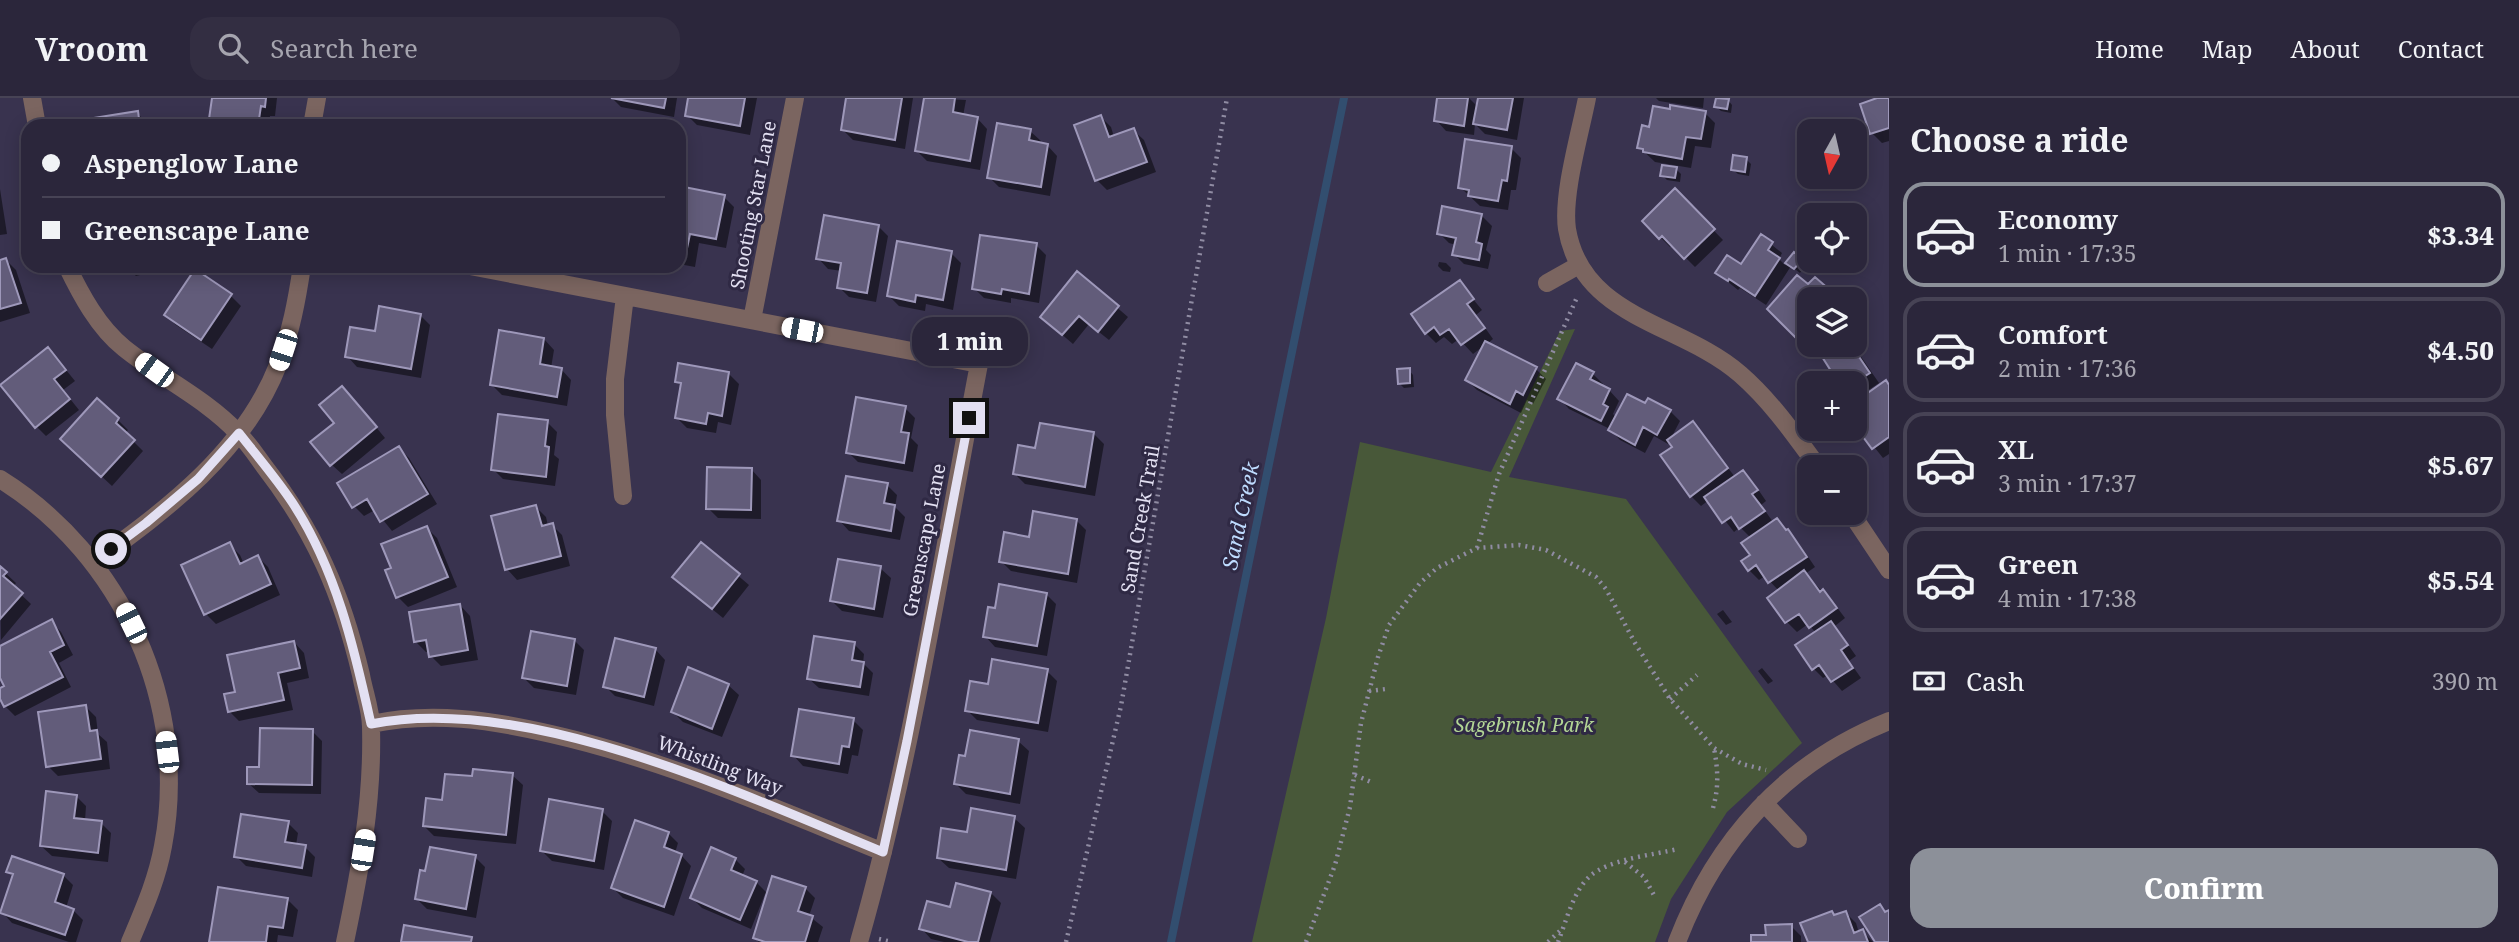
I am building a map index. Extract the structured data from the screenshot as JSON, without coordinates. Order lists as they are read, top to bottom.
{
  "streets": {
    "street": ["Shooting Star Lane", "Greenscape Lane", "Whistling Way"],
    "path": ["Sand Creek Trail"]
  },
  "crossings": [
    ["Shooting Star Lane", "Greenscape Lane"],
    ["Greenscape Lane", "Whistling Way"]
  ],
  "water": ["Sand Creek"],
  "parks": ["Sagebrush Park"],
  "north": "bottom",
  "page": {
    "header": "Vroom",
    "search": "Search here",
    "nav": [
      "Home",
      "Map",
      "About",
      "Contact"
    ],
    "heading": "Choose a ride",
    "map_buttons": ["+", "−"],
    "banner": ["Aspenglow Lane", "Greenscape Lane"],
    "list": [
      {
        "name": "Economy",
        "note": "1 min · 17:35",
        "value": "$3.34"
      },
      {
        "name": "Comfort",
        "note": "2 min · 17:36",
        "value": "$4.50"
      },
      {
        "name": "XL",
        "note": "3 min · 17:37",
        "value": "$5.67"
      },
      {
        "name": "Green",
        "note": "4 min · 17:38",
        "value": "$5.54"
      }
    ],
    "bubble": "1 min",
    "pay": ["Cash", "390 m"],
    "buttons": "Confirm"
  }
}
